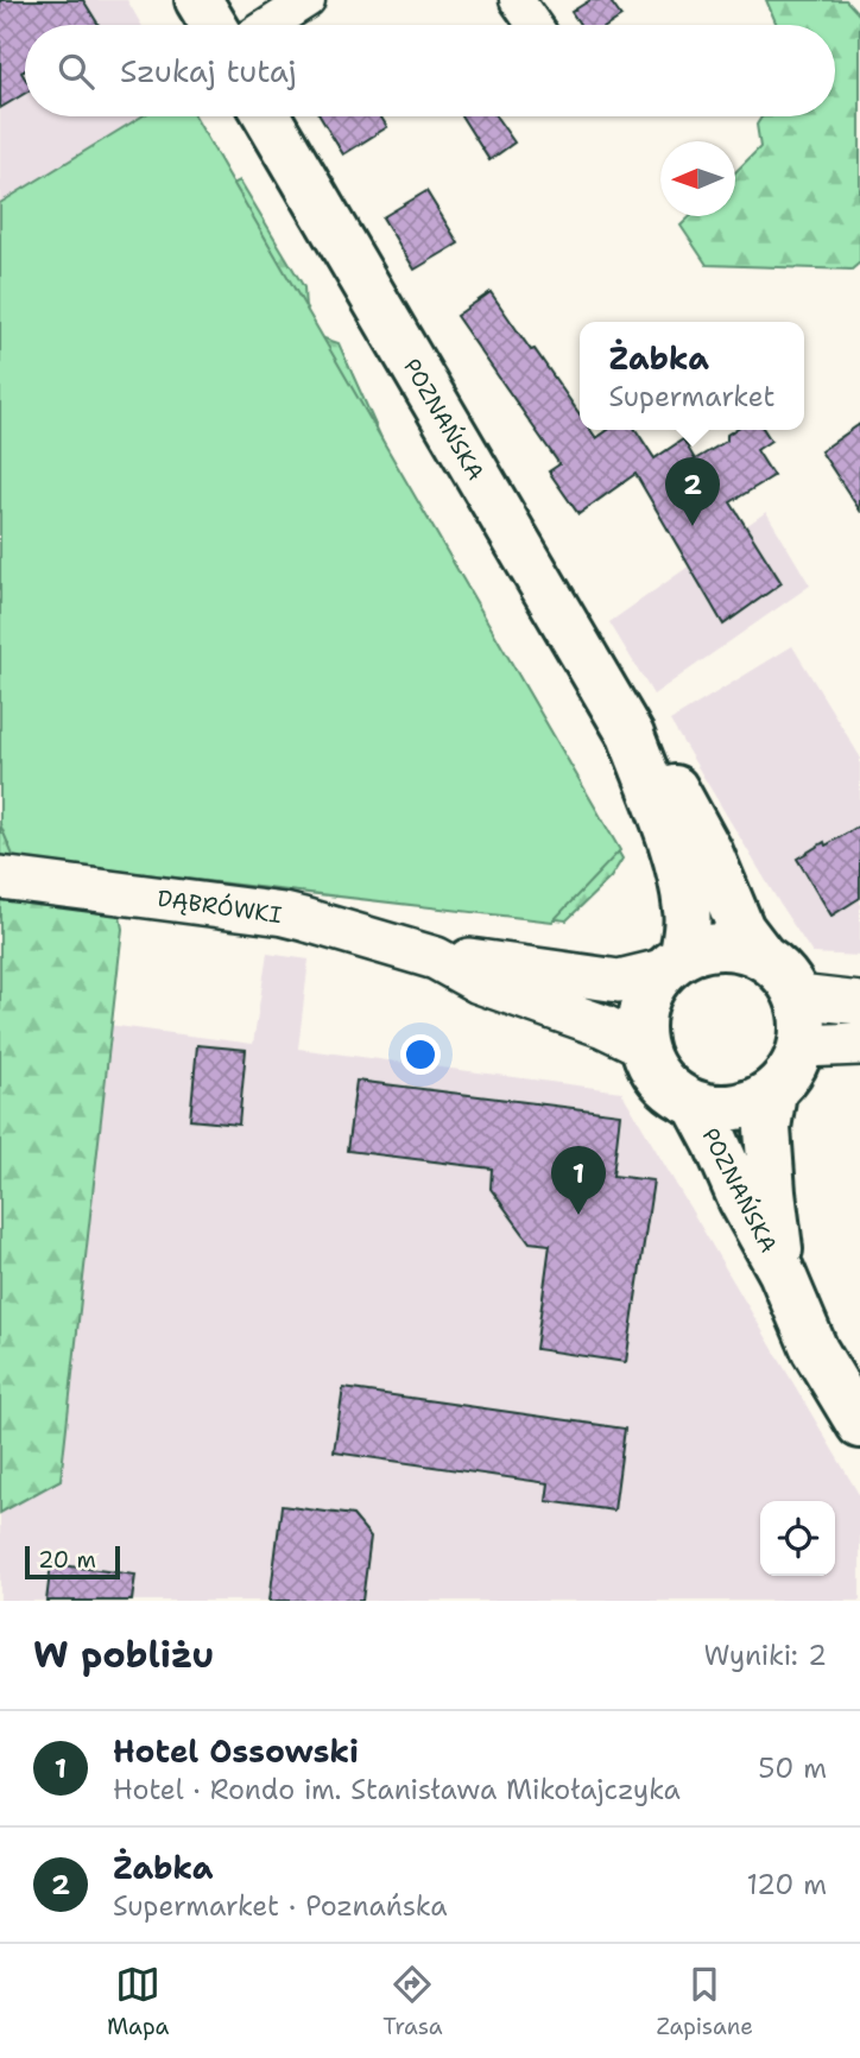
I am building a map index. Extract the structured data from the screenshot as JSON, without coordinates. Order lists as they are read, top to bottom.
{
  "streets": {
    "main road": ["POZNAŃSKA"],
    "street": ["DĄBRÓWKI"]
  },
  "crossings": [
    ["POZNAŃSKA", "DĄBRÓWKI"]
  ],
  "scale_bar": "20 m",
  "north": "left",
  "page": {
    "search": "Szukaj tutaj",
    "popup": ["Żabka", "Supermarket"],
    "pins": ["2", "1"],
    "scale": "20 m",
    "heading": ["W pobliżu", "Wyniki: 2"],
    "list": [
      {
        "mark": "1",
        "name": "Hotel Ossowski",
        "note": "Hotel · Rondo im. Stanisława Mikołajczyka",
        "value": "50 m"
      },
      {
        "mark": "2",
        "name": "Żabka",
        "note": "Supermarket · Poznańska",
        "value": "120 m"
      }
    ],
    "nav": ["Mapa", "Trasa", "Zapisane"]
  }
}
